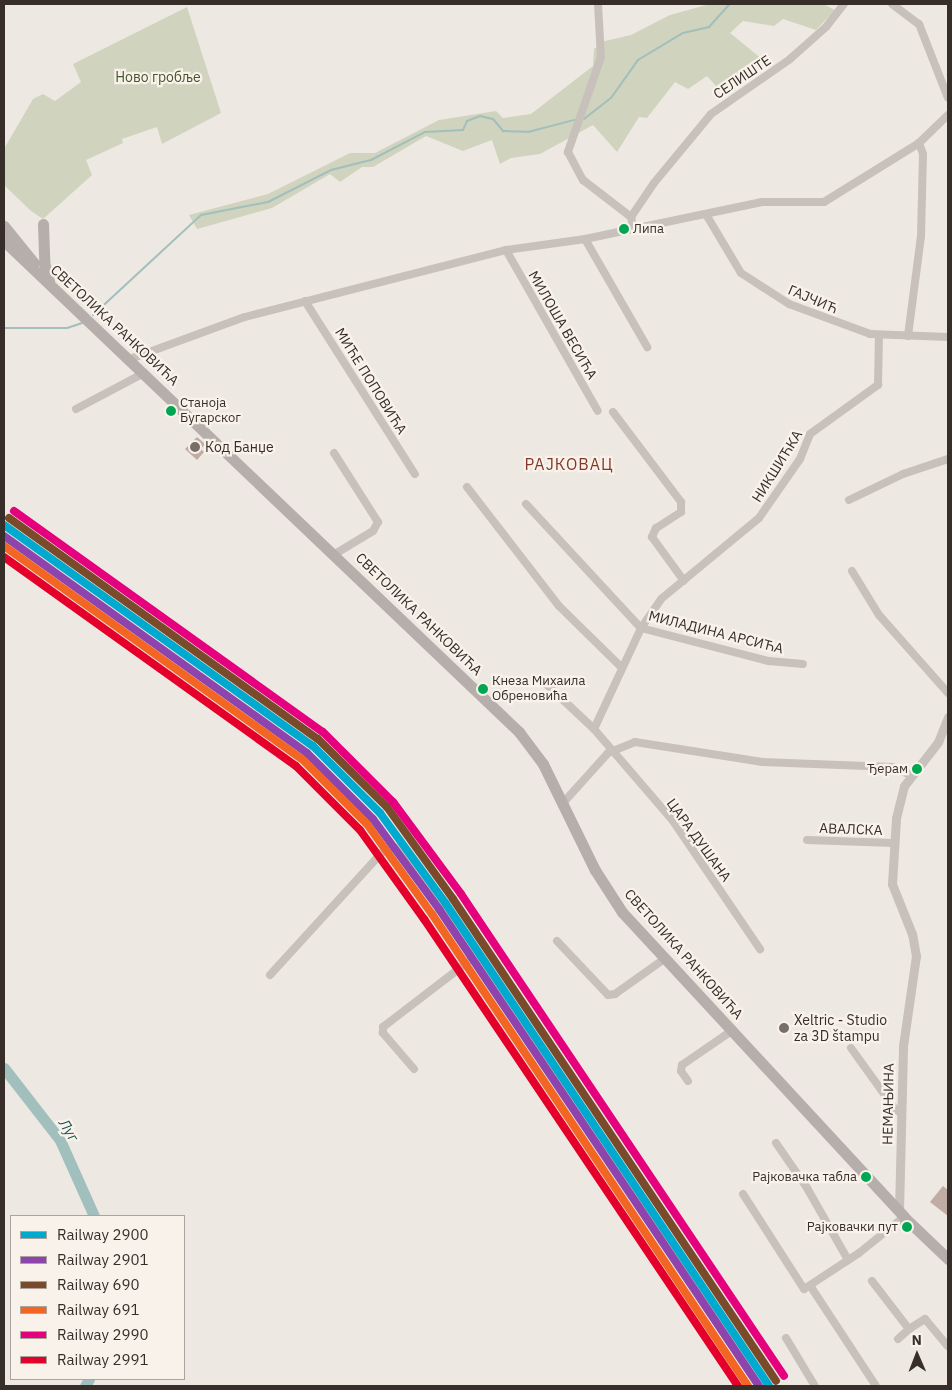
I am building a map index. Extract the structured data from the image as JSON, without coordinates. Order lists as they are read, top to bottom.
{
  "streets": {
    "main road": ["СВЕТОЛИКА РАНКОВИЋА"],
    "street": [
      "СЕЛИШТЕ",
      "ГАЈЧИЋ",
      "МИЛОША ВЕСИЋА",
      "МИЋЕ ПОПОВИЋА",
      "НИКШИЋКА",
      "МИЛАДИНА АРСИЋА",
      "АВАЛСКА",
      "ЦАРА ДУШАНА",
      "НЕМАЊИНА"
    ]
  },
  "crossings": [
    ["ГАЈЧИЋ", "НИКШИЋКА"],
    ["СВЕТОЛИКА РАНКОВИЋА", "НЕМАЊИНА"],
    ["АВАЛСКА", "НЕМАЊИНА"]
  ],
  "districts": ["РАЈКОВАЦ"],
  "water": ["Луг"],
  "parks": ["Ново гробље"],
  "places": [
    "Липа",
    "Станоја Бугарског",
    "Код Банџе",
    "Кнеза Михаила Обреновића",
    "Ђерам",
    "Xeltric - Studio za 3D štampu",
    "Рајковачка табла",
    "Рајковачки пут"
  ],
  "lines": [
    "rail line 2990",
    "rail line 690",
    "rail line 2900",
    "rail line 2901",
    "rail line 691",
    "rail line 2991"
  ],
  "legend": [
    "Railway 2900",
    "Railway 2901",
    "Railway 690",
    "Railway 691",
    "Railway 2990",
    "Railway 2991"
  ],
  "north": "top"
}
